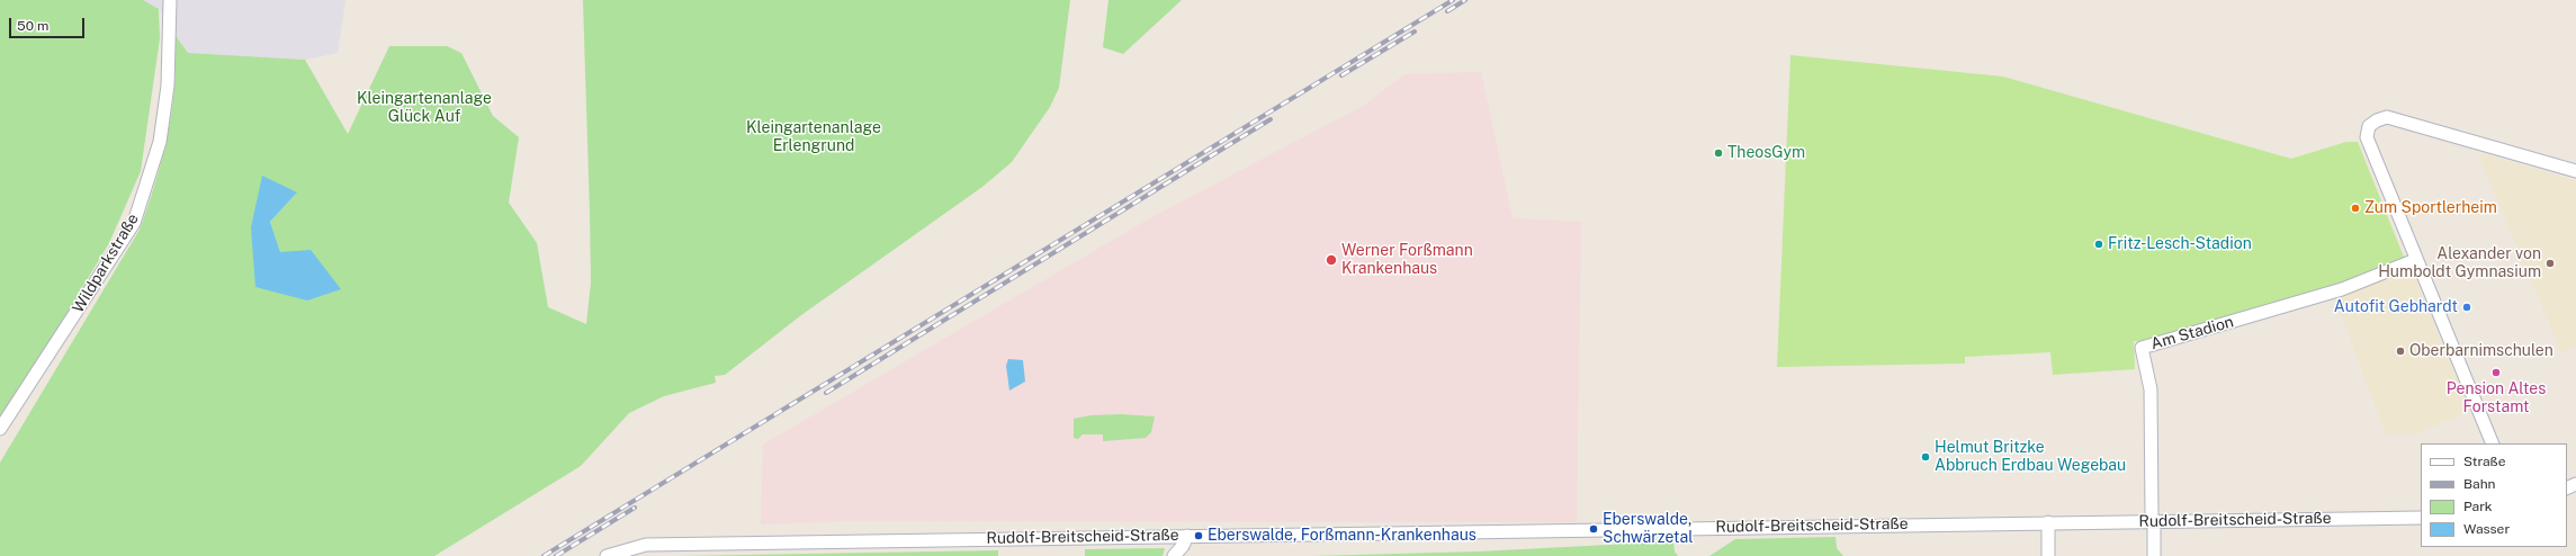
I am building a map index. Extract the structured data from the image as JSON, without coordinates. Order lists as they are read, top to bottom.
{
  "streets": {
    "street": ["Wildparkstraße", "Am Stadion", "Rudolf-Breitscheid-Straße"]
  },
  "crossings": [
    ["Am Stadion", "Rudolf-Breitscheid-Straße"]
  ],
  "parks": ["Kleingartenanlage Glück Auf", "Kleingartenanlage Erlengrund"],
  "places": [
    "TheosGym",
    "Zum Sportlerheim",
    "Fritz-Lesch-Stadion",
    "Werner Forßmann Krankenhaus",
    "Alexander von Humboldt Gymnasium",
    "Autofit Gebhardt",
    "Oberbarnimschulen",
    "Pension Altes Forstamt",
    "Helmut Britzke Abbruch Erdbau Wegebau",
    "Eberswalde, Schwärzetal",
    "Eberswalde, Forßmann-Krankenhaus"
  ],
  "legend": [
    "Straße",
    "Bahn",
    "Park",
    "Wasser"
  ],
  "scale_bar": "50 m"
}
